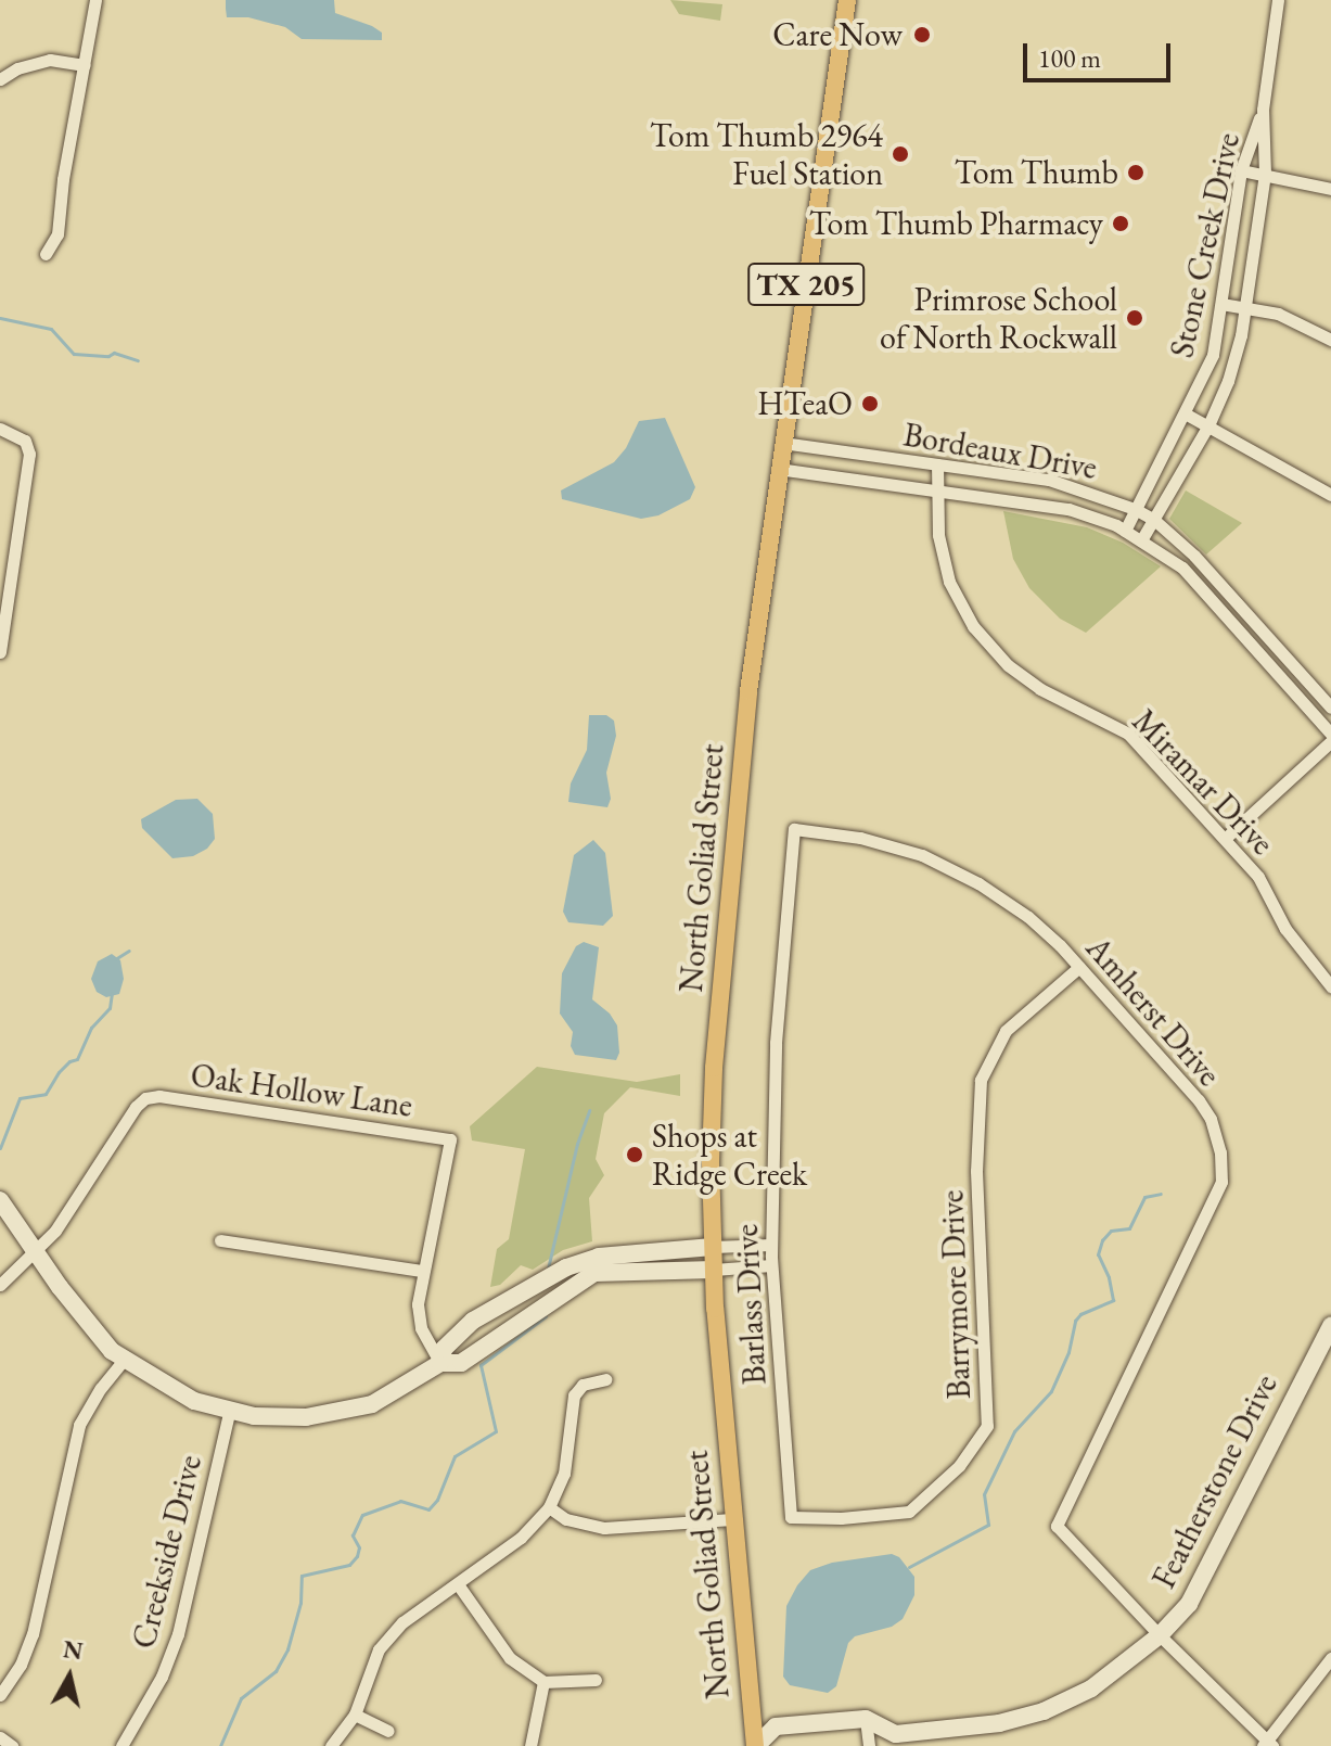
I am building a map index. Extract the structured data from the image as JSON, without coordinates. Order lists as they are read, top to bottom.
{
  "streets": {
    "main road": ["TX 205", "North Goliad Street"],
    "street": [
      "Stone Creek Drive",
      "Bordeaux Drive",
      "Miramar Drive",
      "Amherst Drive",
      "Oak Hollow Lane",
      "Barrymore Drive",
      "Barlass Drive",
      "Featherstone Drive",
      "Creekside Drive"
    ]
  },
  "crossings": [
    ["Stone Creek Drive", "Bordeaux Drive"],
    ["Bordeaux Drive", "Miramar Drive"],
    ["Bordeaux Drive", "North Goliad Street"],
    ["Amherst Drive", "Barrymore Drive"],
    ["Amherst Drive", "Barlass Drive"],
    ["Amherst Drive", "Featherstone Drive"],
    ["Barrymore Drive", "Barlass Drive"]
  ],
  "places": [
    "Care Now",
    "Tom Thumb 2964 Fuel Station",
    "Tom Thumb",
    "Tom Thumb Pharmacy",
    "Primrose School of North Rockwall",
    "HTeaO",
    "Shops at Ridge Creek"
  ],
  "scale_bar": "100 m",
  "north": "top"
}
